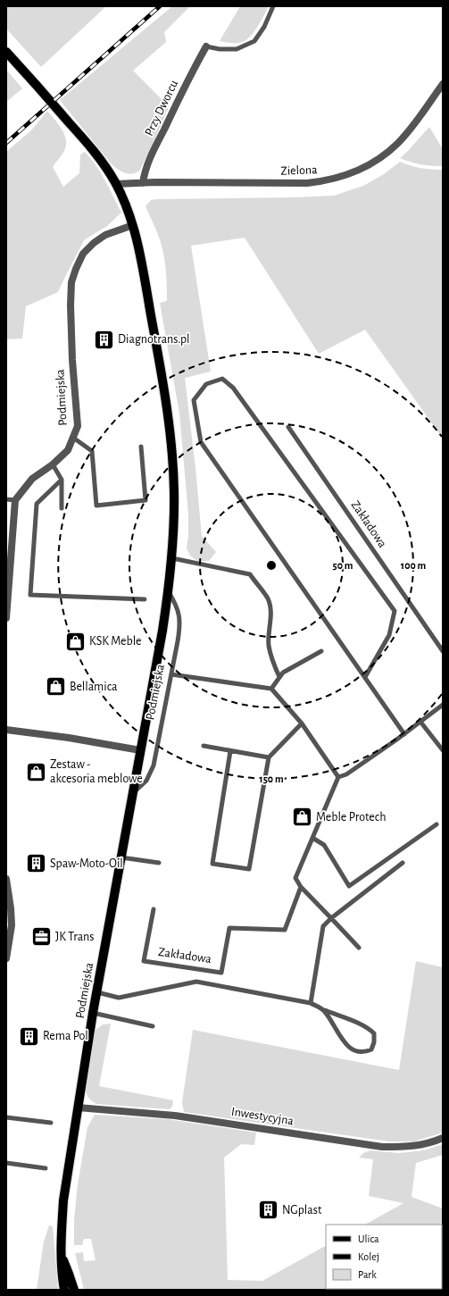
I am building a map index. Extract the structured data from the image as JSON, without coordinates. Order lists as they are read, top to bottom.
{
  "streets": {
    "main road": ["Podmiejska"],
    "street": ["Przy Dworcu", "Zielona", "Inwestycyjna"],
    "lane": ["Zakładowa"]
  },
  "crossings": [
    ["Przy Dworcu", "Zielona"],
    ["Zielona", "Podmiejska"],
    ["Podmiejska", "Inwestycyjna"]
  ],
  "places": {
    "building": [
      "Diagnotrans.pl",
      "Spaw-Moto-Oil",
      "Rema Pol",
      "NGplast"
    ],
    "shop": [
      "KSK Meble",
      "Bellamica",
      "Zestaw - akcesoria meblowe",
      "Meble Protech"
    ],
    "office": ["JK Trans"]
  },
  "legend": ["Ulica", "Kolej", "Park"],
  "rings": ["50 m", "100 m", "150 m"]
}
